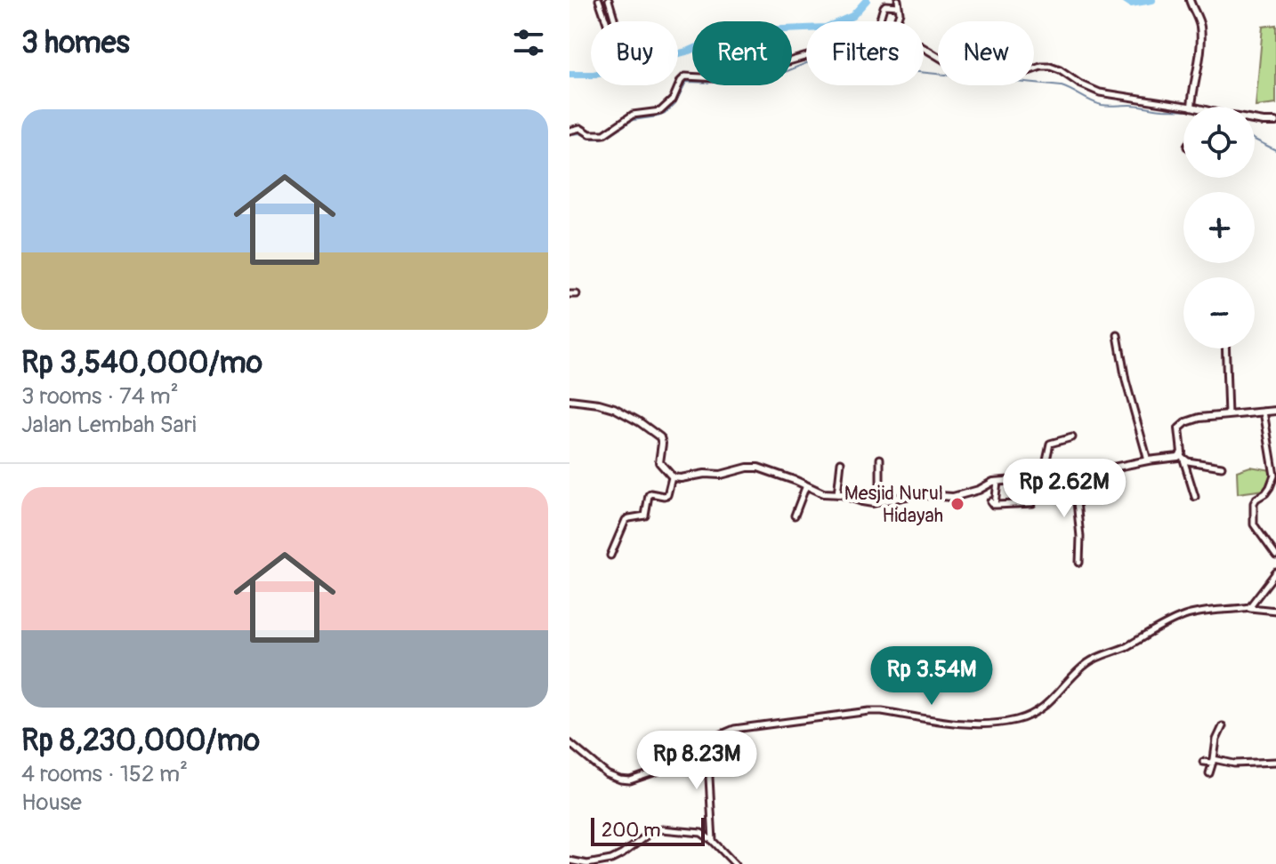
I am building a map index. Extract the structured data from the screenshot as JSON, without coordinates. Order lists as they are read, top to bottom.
{
  "places": ["Mesjid Nurul Hidayah"],
  "scale_bar": "200 m",
  "page": {
    "heading": "3 homes",
    "chip": [
      "Buy",
      "Rent",
      "Filters",
      "New"
    ],
    "list": [
      {
        "name": "Rp 3,540,000/mo",
        "note": "3 rooms · 74 m² · Jalan Lembah Sari"
      },
      {
        "name": "Rp 8,230,000/mo",
        "note": "4 rooms · 152 m² · House"
      }
    ],
    "map_buttons": ["+", "−"],
    "price": ["Rp 2.62M", "Rp 3.54M", "Rp 8.23M"],
    "scale": "200 m"
  }
}
